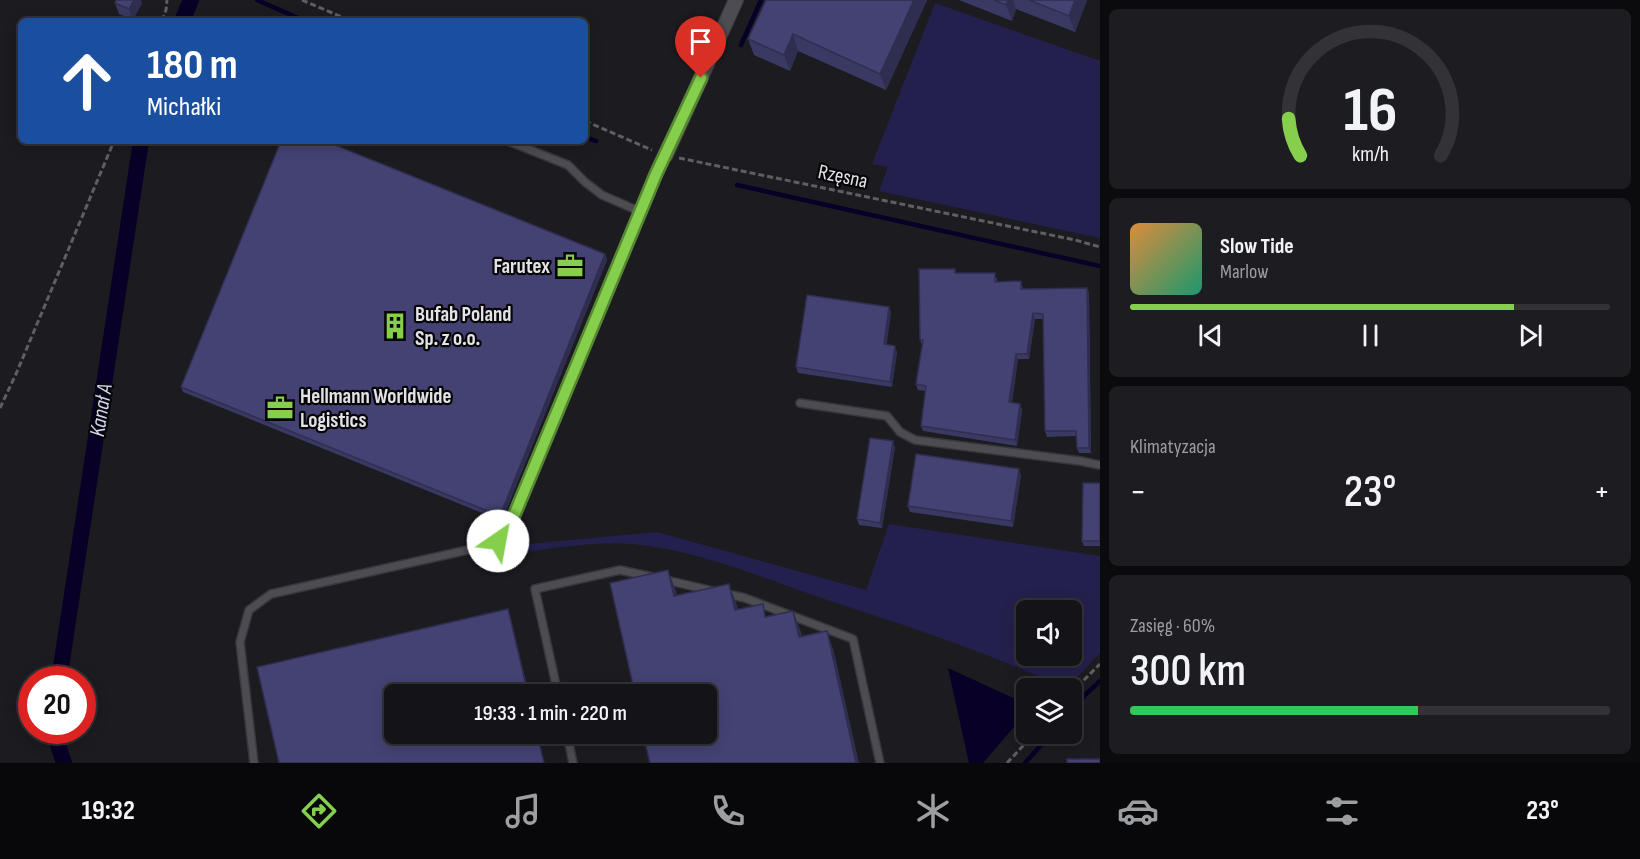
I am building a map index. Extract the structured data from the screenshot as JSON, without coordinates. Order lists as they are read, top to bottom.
{
  "streets": {
    "path": ["Rzęsna"]
  },
  "water": ["Kanał A"],
  "places": {
    "office": ["Farutex", "Hellmann Worldwide Logistics"],
    "building": ["Bufab Poland Sp. z o.o."]
  },
  "page": {
    "turn": ["180 m", "Michałki"],
    "song": ["Slow Tide", "Marlow"],
    "tile": [
      "Klimatyzacja",
      ["Zasięg · 60%", "300 km"]
    ],
    "heat": ["−", "23°", "+"],
    "limit": "20",
    "trip": "19:33 · 1 min · 220 m",
    "tabs": ["19:32", "23°"],
    "gauge": ["16", "km/h"]
  }
}
